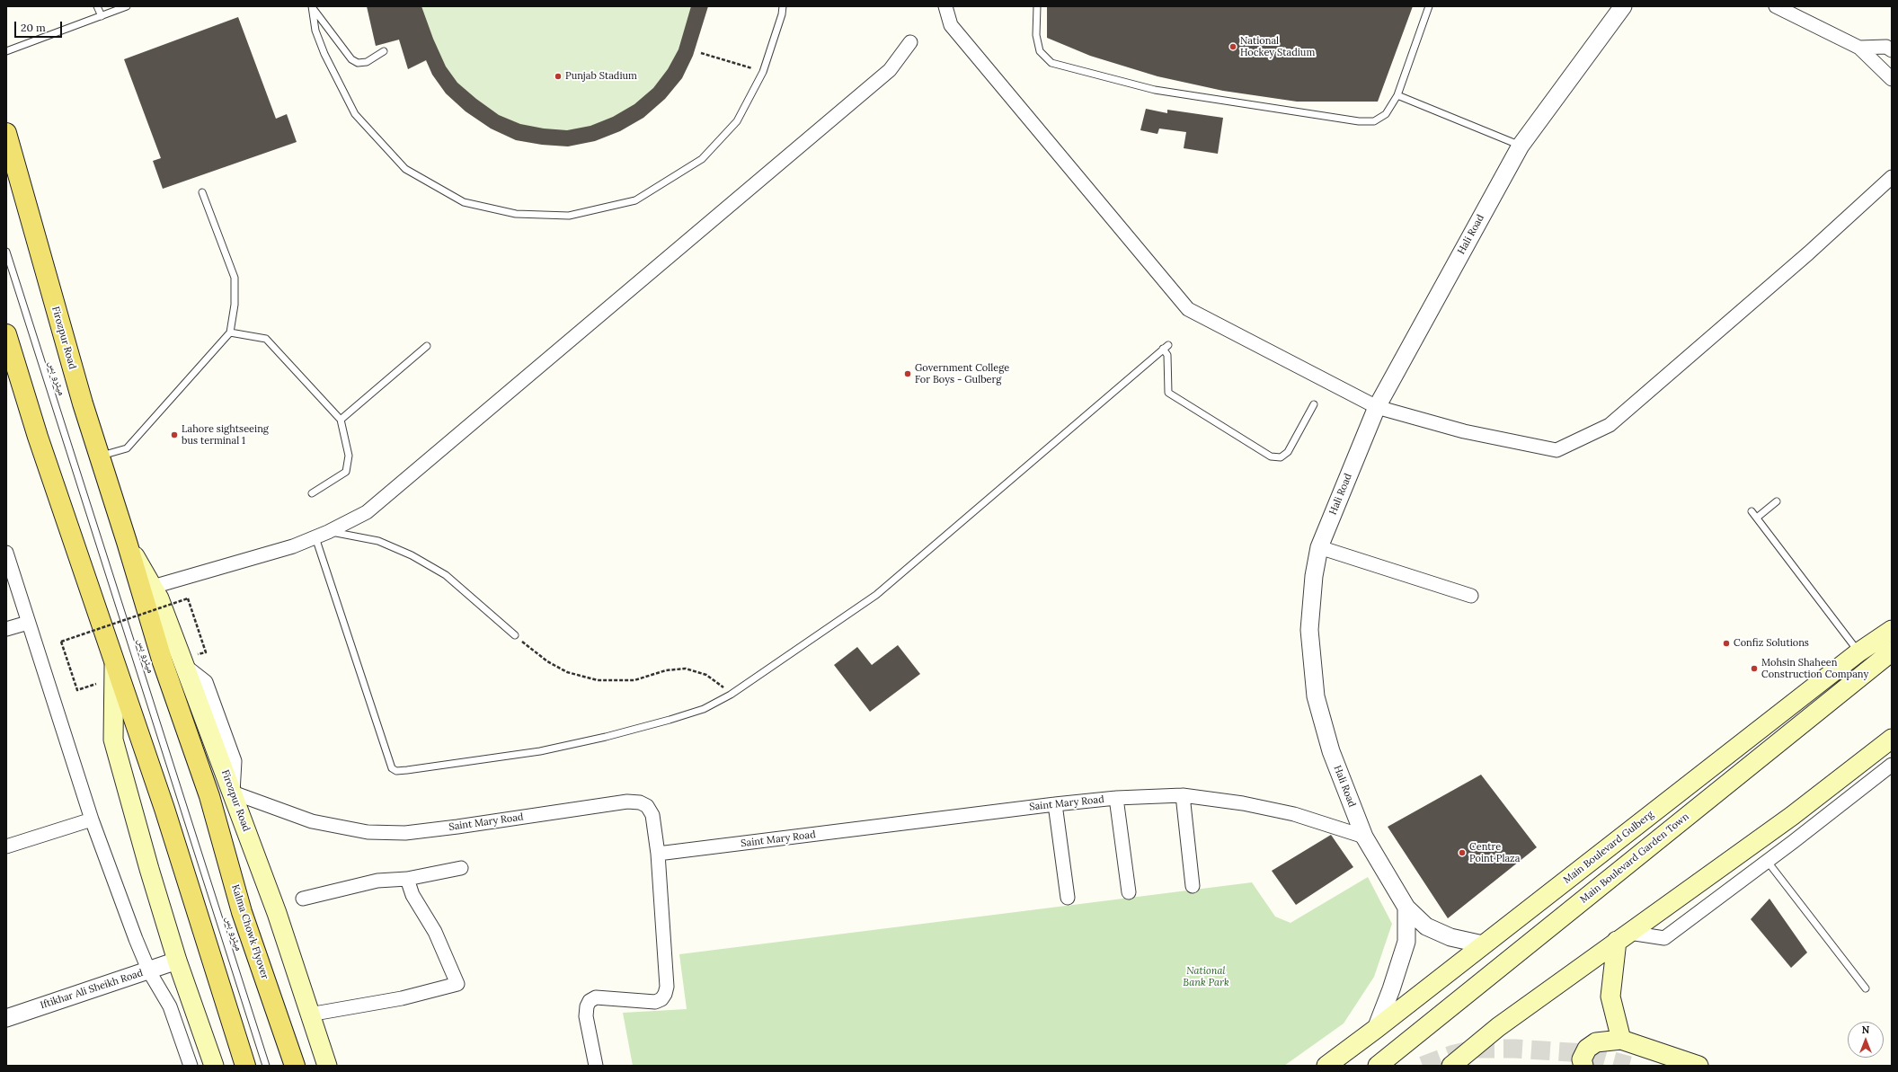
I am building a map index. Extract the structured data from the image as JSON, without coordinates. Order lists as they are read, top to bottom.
{
  "streets": {
    "main road": [
      "Firozpur Road",
      "Main Boulevard Gulberg",
      "Main Boulevard Garden Town",
      "Kalma Chowk Flyover"
    ],
    "street": ["Hali Road", "Saint Mary Road", "Iftikhar Ali Sheikh Road"],
    "lane": ["میٹرو بس"]
  },
  "crossings": [
    ["Hali Road", "Saint Mary Road"],
    ["Hali Road", "Main Boulevard Gulberg"],
    ["Firozpur Road", "Saint Mary Road"],
    ["Firozpur Road", "Kalma Chowk Flyover"]
  ],
  "parks": ["National Bank Park"],
  "places": [
    "National Hockey Stadium",
    "Punjab Stadium",
    "Government College For Boys - Gulberg",
    "Lahore sightseeing bus terminal 1",
    "Confiz Solutions",
    "Mohsin Shaheen Construction Company",
    "Centre Point Plaza"
  ],
  "scale_bar": "20 m",
  "north": "top"
}
